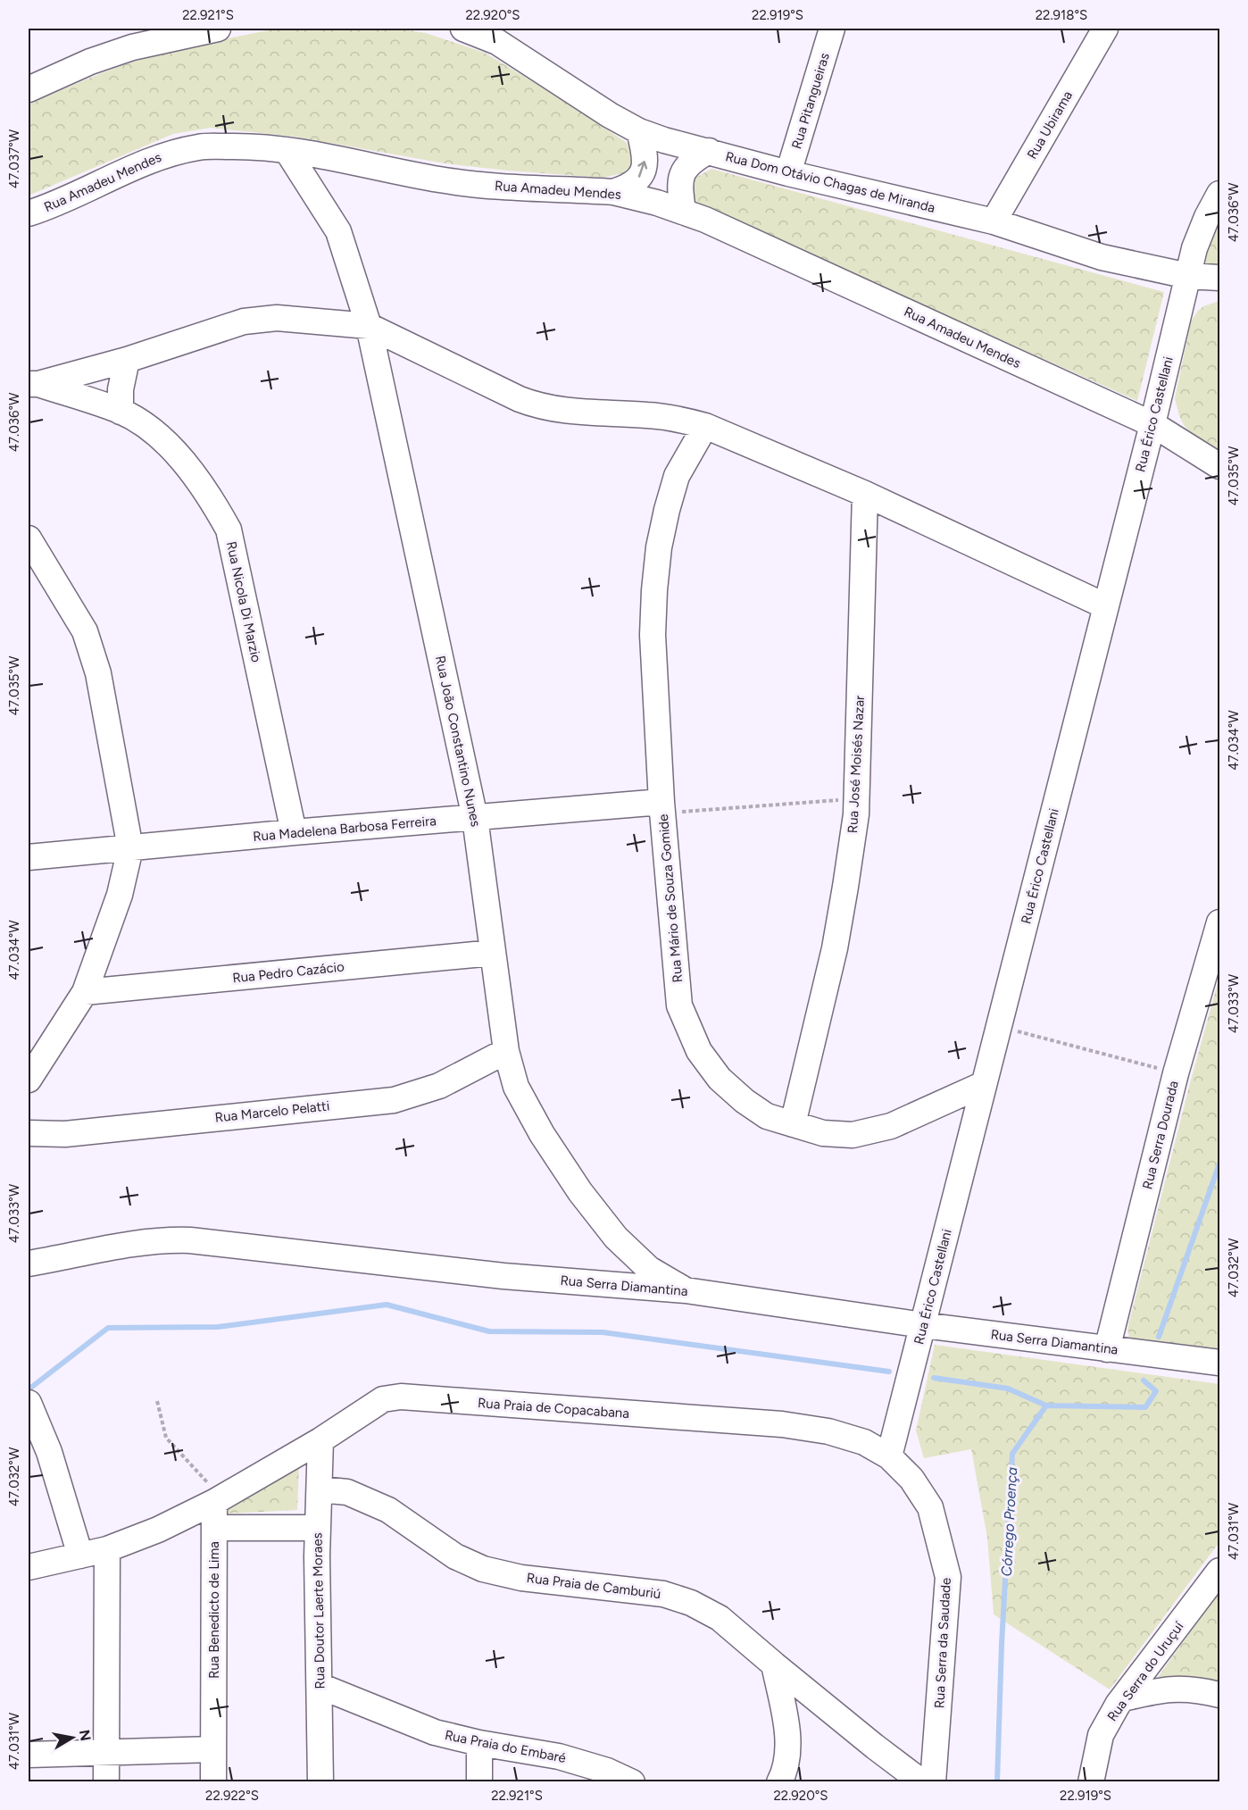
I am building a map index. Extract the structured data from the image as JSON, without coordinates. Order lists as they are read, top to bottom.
{
  "streets": {
    "street": [
      "Rua Pitangueiras",
      "Rua Ubirama",
      "Rua Amadeu Mendes",
      "Rua Dom Otávio Chagas de Miranda",
      "Rua Érico Castellani",
      "Rua Nicola Di Marzio",
      "Rua João Constantino Nunes",
      "Rua José Moisés Nazar",
      "Rua Madelena Barbosa Ferreira",
      "Rua Mário de Souza Gomide",
      "Rua Pedro Cazácio",
      "Rua Marcelo Pelatti",
      "Rua Serra Dourada",
      "Rua Serra Diamantina",
      "Rua Praia de Copacabana",
      "Rua Praia de Camburiú",
      "Rua Benedicto de Lima",
      "Rua Doutor Laerte Moraes",
      "Rua Serra da Saudade",
      "Rua Serra do Uruçuí",
      "Rua Praia do Embaré"
    ]
  },
  "crossings": [
    ["Rua Pitangueiras", "Rua Dom Otávio Chagas de Miranda"],
    ["Rua Ubirama", "Rua Dom Otávio Chagas de Miranda"],
    ["Rua Amadeu Mendes", "Rua Érico Castellani"],
    ["Rua Amadeu Mendes", "Rua João Constantino Nunes"],
    ["Rua Dom Otávio Chagas de Miranda", "Rua Érico Castellani"],
    ["Rua Érico Castellani", "Rua Mário de Souza Gomide"],
    ["Rua Érico Castellani", "Rua Serra Diamantina"],
    ["Rua Érico Castellani", "Rua Praia de Copacabana"],
    ["Rua Érico Castellani", "Rua Serra da Saudade"],
    ["Rua Nicola Di Marzio", "Rua Madelena Barbosa Ferreira"],
    ["Rua João Constantino Nunes", "Rua Madelena Barbosa Ferreira"],
    ["Rua João Constantino Nunes", "Rua Pedro Cazácio"],
    ["Rua João Constantino Nunes", "Rua Marcelo Pelatti"],
    ["Rua João Constantino Nunes", "Rua Serra Diamantina"],
    ["Rua José Moisés Nazar", "Rua Mário de Souza Gomide"],
    ["Rua Madelena Barbosa Ferreira", "Rua Mário de Souza Gomide"],
    ["Rua Serra Dourada", "Rua Serra Diamantina"],
    ["Rua Praia de Copacabana", "Rua Benedicto de Lima"],
    ["Rua Praia de Copacabana", "Rua Doutor Laerte Moraes"],
    ["Rua Praia de Copacabana", "Rua Serra da Saudade"],
    ["Rua Praia de Camburiú", "Rua Doutor Laerte Moraes"],
    ["Rua Doutor Laerte Moraes", "Rua Praia do Embaré"]
  ],
  "water": ["Córrego Proença"],
  "north": "right",
  "coordinates": [
    "22.921°S",
    "22.920°S",
    "22.919°S",
    "22.918°S",
    "47.037°W",
    "47.036°W",
    "47.035°W",
    "47.034°W",
    "47.033°W",
    "47.032°W",
    "47.031°W",
    "22.922°S"
  ]
}
